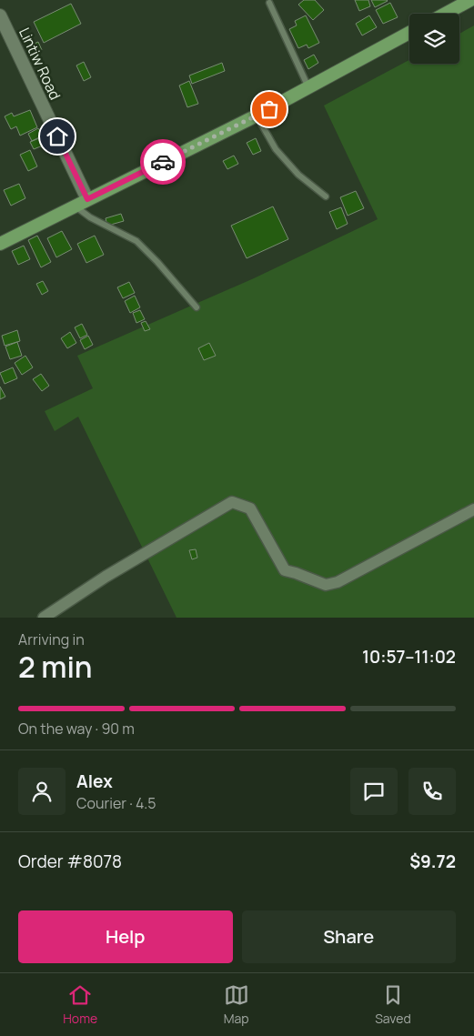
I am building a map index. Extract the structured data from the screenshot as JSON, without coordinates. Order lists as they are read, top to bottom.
{
  "streets": {
    "street": ["Lintiw Road"]
  },
  "page": {
    "heading": ["2 min", "Arriving in", "10:57–11:02"],
    "panel": [
      "Alex",
      "Courier · 4.5",
      "Order #8078",
      "$9.72"
    ],
    "bar": "On the way · 90 m",
    "buttons": ["Help", "Share"],
    "tabs": ["Home", "Map", "Saved"]
  }
}
